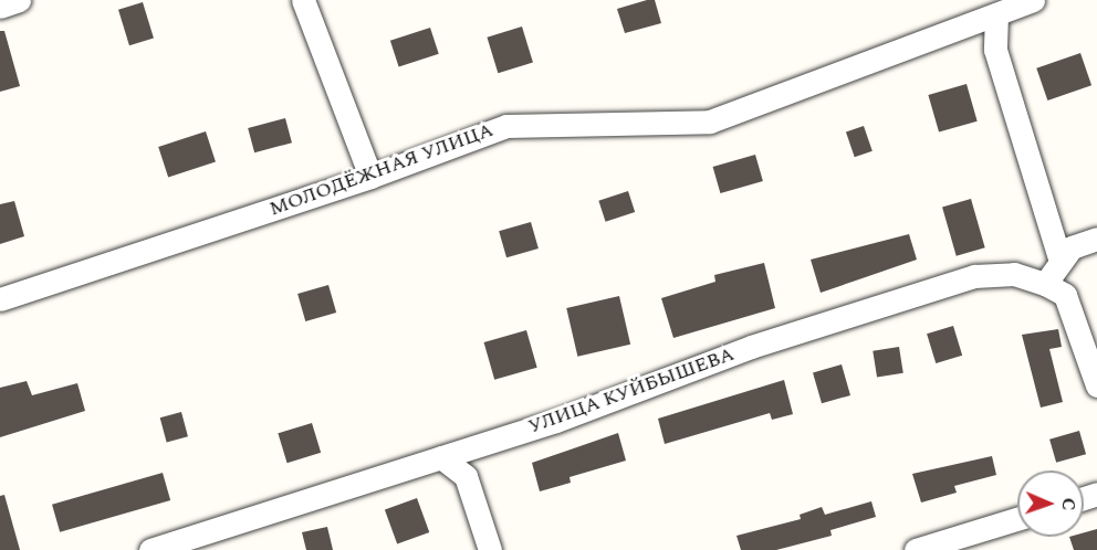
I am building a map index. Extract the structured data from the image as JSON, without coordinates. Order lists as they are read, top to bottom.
{
  "streets": {
    "street": ["МОЛОДЁЖНАЯ УЛИЦА", "УЛИЦА КУЙБЫШЕВА"]
  },
  "north": "right"
}
